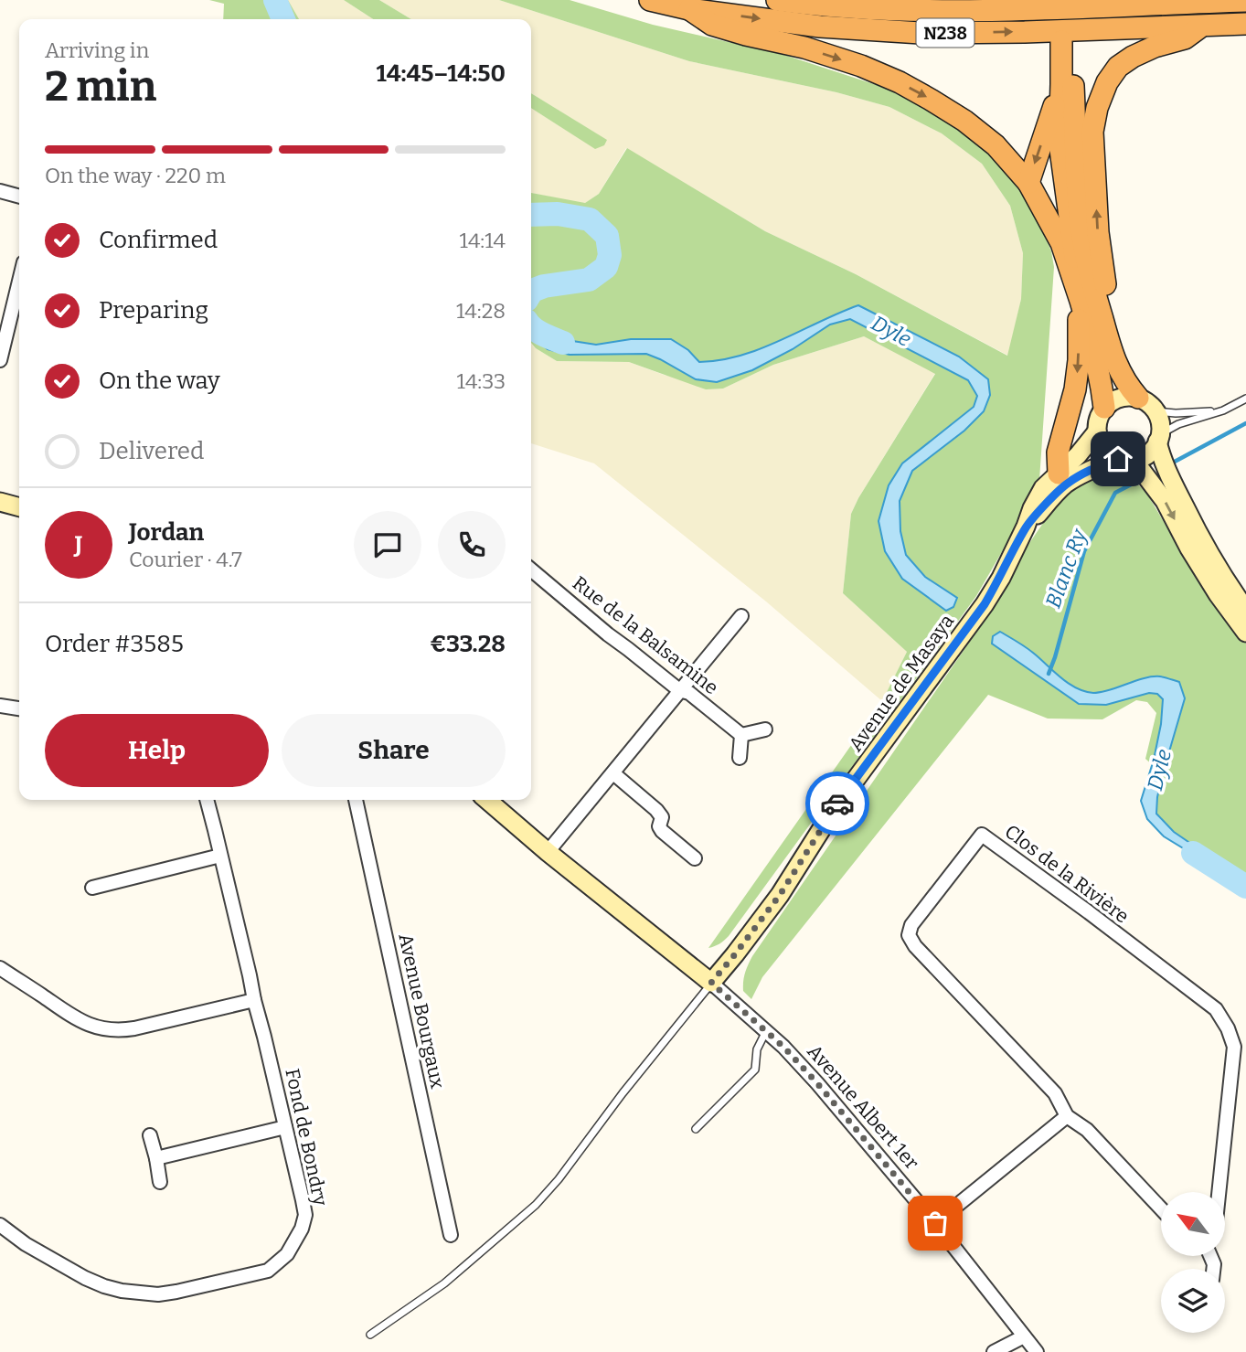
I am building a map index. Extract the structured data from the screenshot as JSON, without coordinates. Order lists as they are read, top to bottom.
{
  "streets": {
    "highway": ["N238"],
    "main road": ["Avenue de Masaya", "Avenue Albert 1er"],
    "street": [
      "Rue de la Balsamine",
      "Clos de la Rivière",
      "Avenue Bourgaux",
      "Fond de Bondry"
    ]
  },
  "crossings": [
    ["Avenue de Masaya", "Avenue Albert 1er"]
  ],
  "water": ["Dyle", "Blanc Ry"],
  "north": "top left",
  "page": {
    "heading": ["2 min", "Arriving in", "14:45–14:50"],
    "panel": [
      "Jordan",
      "Courier · 4.7",
      "Order #3585",
      "€33.28"
    ],
    "bar": "On the way · 220 m",
    "list": [
      ["Confirmed", "14:14"],
      ["Preparing", "14:28"],
      ["On the way", "14:33"],
      "Delivered"
    ],
    "round": "J",
    "buttons": ["Help", "Share"]
  }
}
